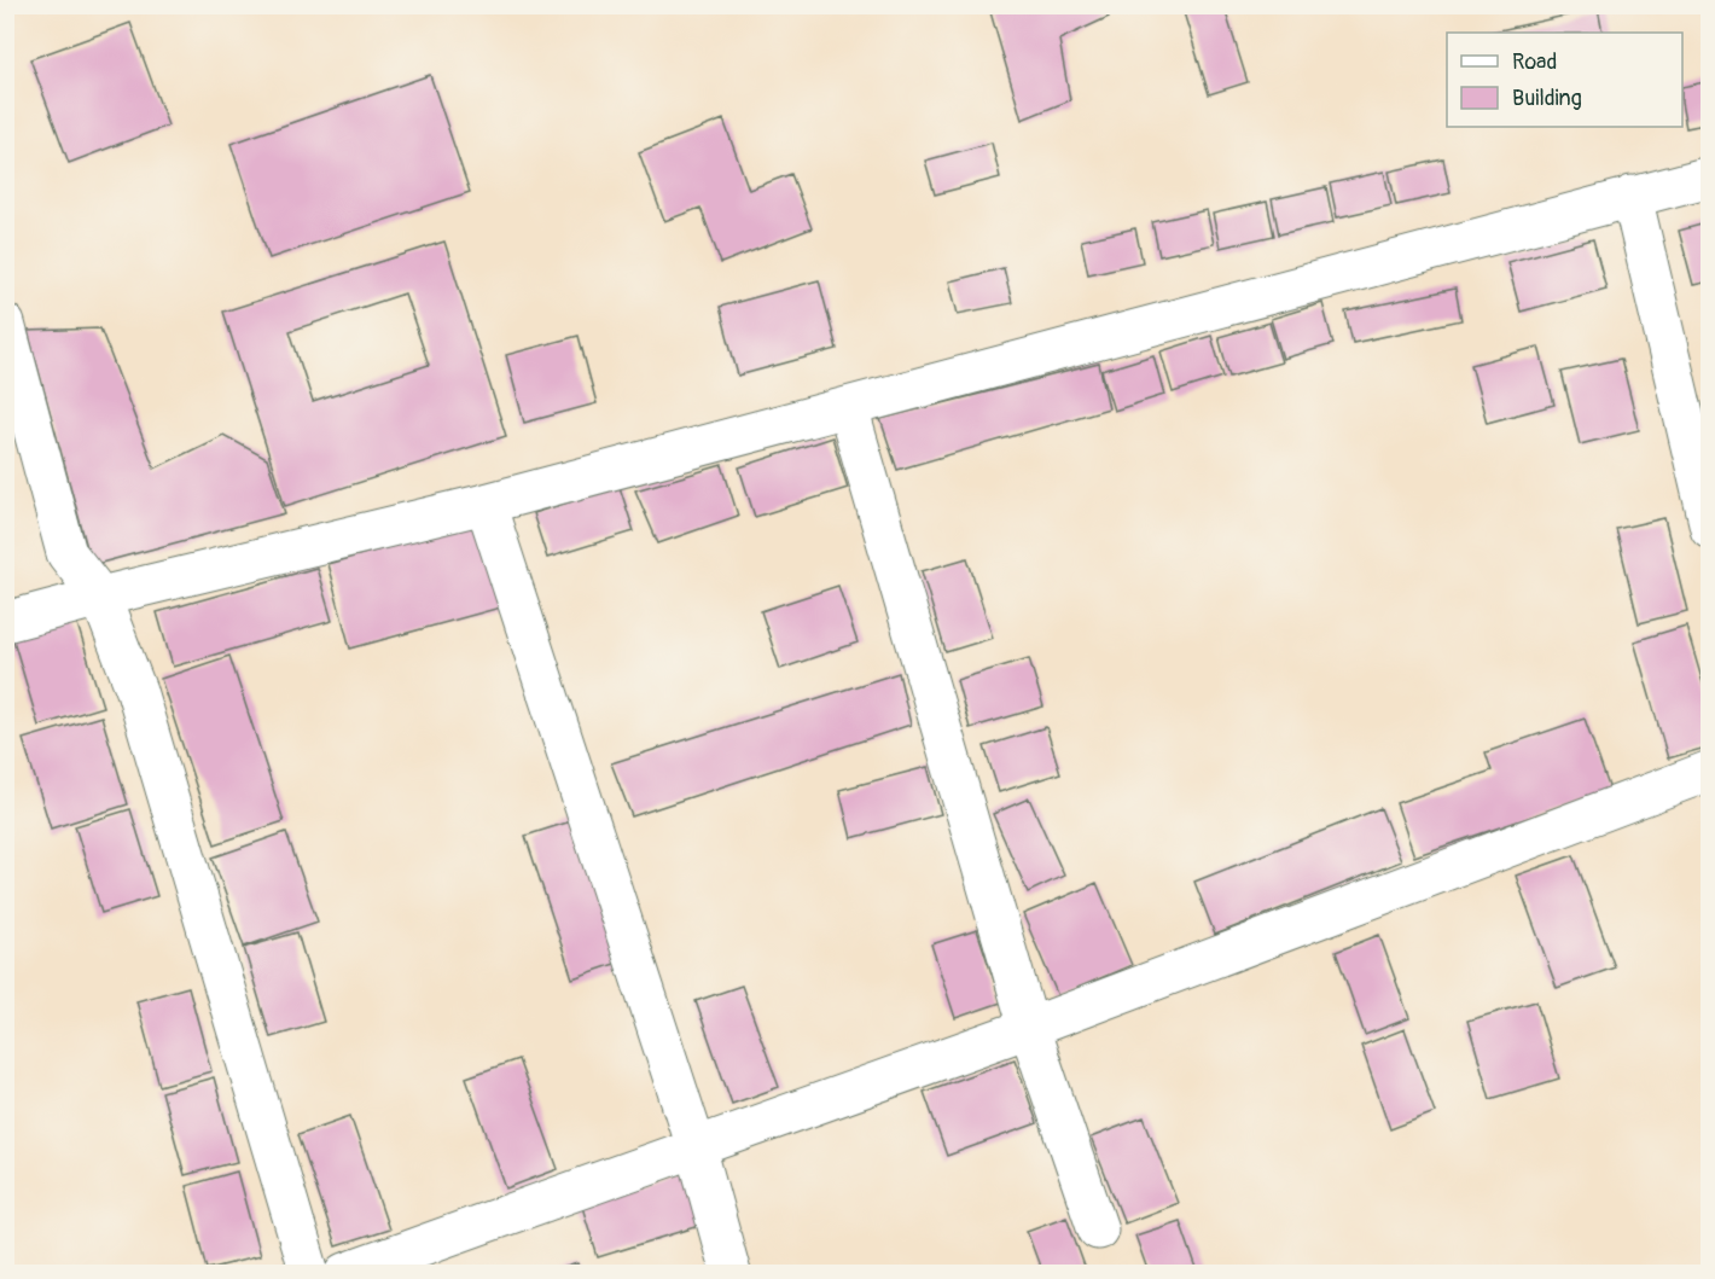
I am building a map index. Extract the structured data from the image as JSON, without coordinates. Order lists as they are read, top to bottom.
{
  "legend": ["Road", "Building"]
}
